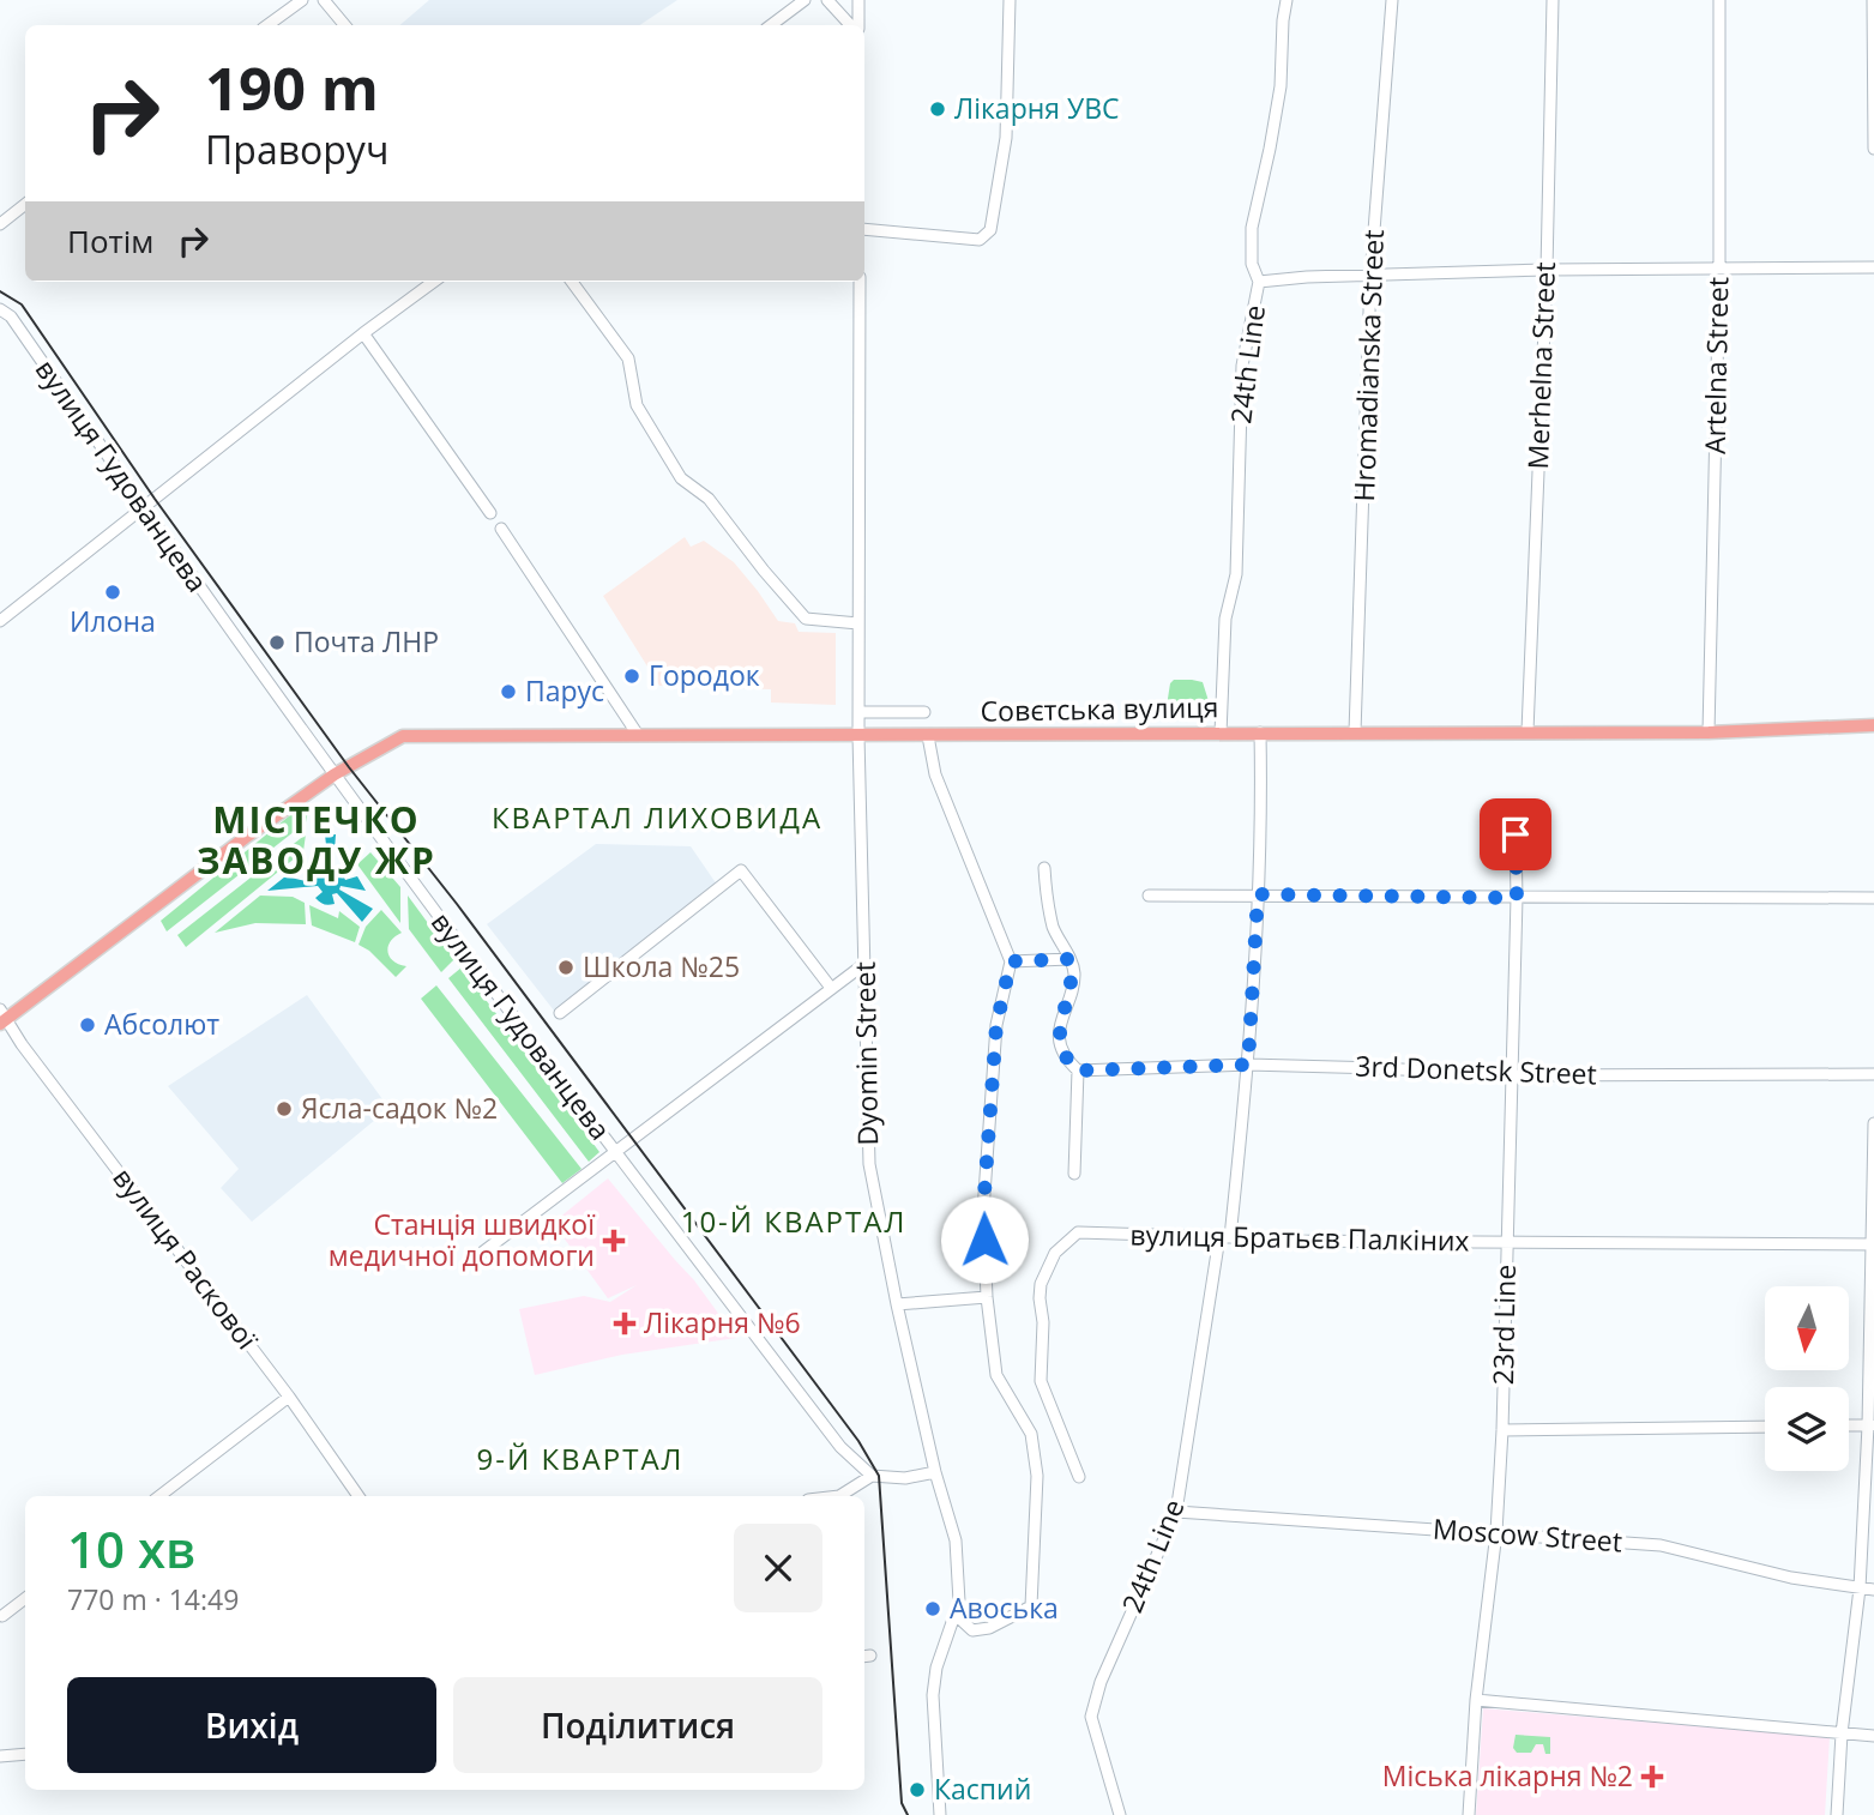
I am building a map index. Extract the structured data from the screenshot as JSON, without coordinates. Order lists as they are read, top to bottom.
{
  "streets": {
    "main road": ["Совєтська вулиця"],
    "street": [
      "24th Line",
      "Hromadianska Street",
      "Merhelna Street",
      "Artelna Street",
      "вулиця Гудованцева",
      "Dyomin Street",
      "3rd Donetsk Street",
      "вулиця Братьєв Палкіних",
      "вулиця Раскової",
      "23rd Line",
      "Moscow Street"
    ]
  },
  "crossings": [
    ["24th Line", "Совєтська вулиця"],
    ["24th Line", "3rd Donetsk Street"],
    ["24th Line", "вулиця Братьєв Палкіних"],
    ["24th Line", "Moscow Street"],
    ["Hromadianska Street", "Совєтська вулиця"],
    ["Merhelna Street", "Совєтська вулиця"],
    ["Artelna Street", "Совєтська вулиця"],
    ["вулиця Гудованцева", "Совєтська вулиця"],
    ["Совєтська вулиця", "Dyomin Street"],
    ["Совєтська вулиця", "вулиця Раскової"],
    ["3rd Donetsk Street", "23rd Line"],
    ["вулиця Братьєв Палкіних", "23rd Line"],
    ["23rd Line", "Moscow Street"]
  ],
  "districts": [
    "КВАРТАЛ ЛИХОВИДА",
    "МІСТЕЧКО ЗАВОДУ ЖР",
    "10-Й КВАРТАЛ",
    "9-Й КВАРТАЛ"
  ],
  "places": {
    "other": [
      "Лікарня УВС",
      "Илона",
      "Почта ЛНР",
      "Городок",
      "Парус",
      "Школа №25",
      "Абсолют",
      "Ясла-садок №2",
      "Авоська",
      "Каспий"
    ],
    "health": ["Станція швидкої медичної допомоги", "Лікарня №6", "Міська лікарня №2"]
  },
  "north": "bottom",
  "page": {
    "turn": ["190 m", "Праворуч"],
    "then": "Потім",
    "heading": ["10 хв", "770 m · 14:49"],
    "buttons": ["Вихід", "Поділитися"]
  }
}
